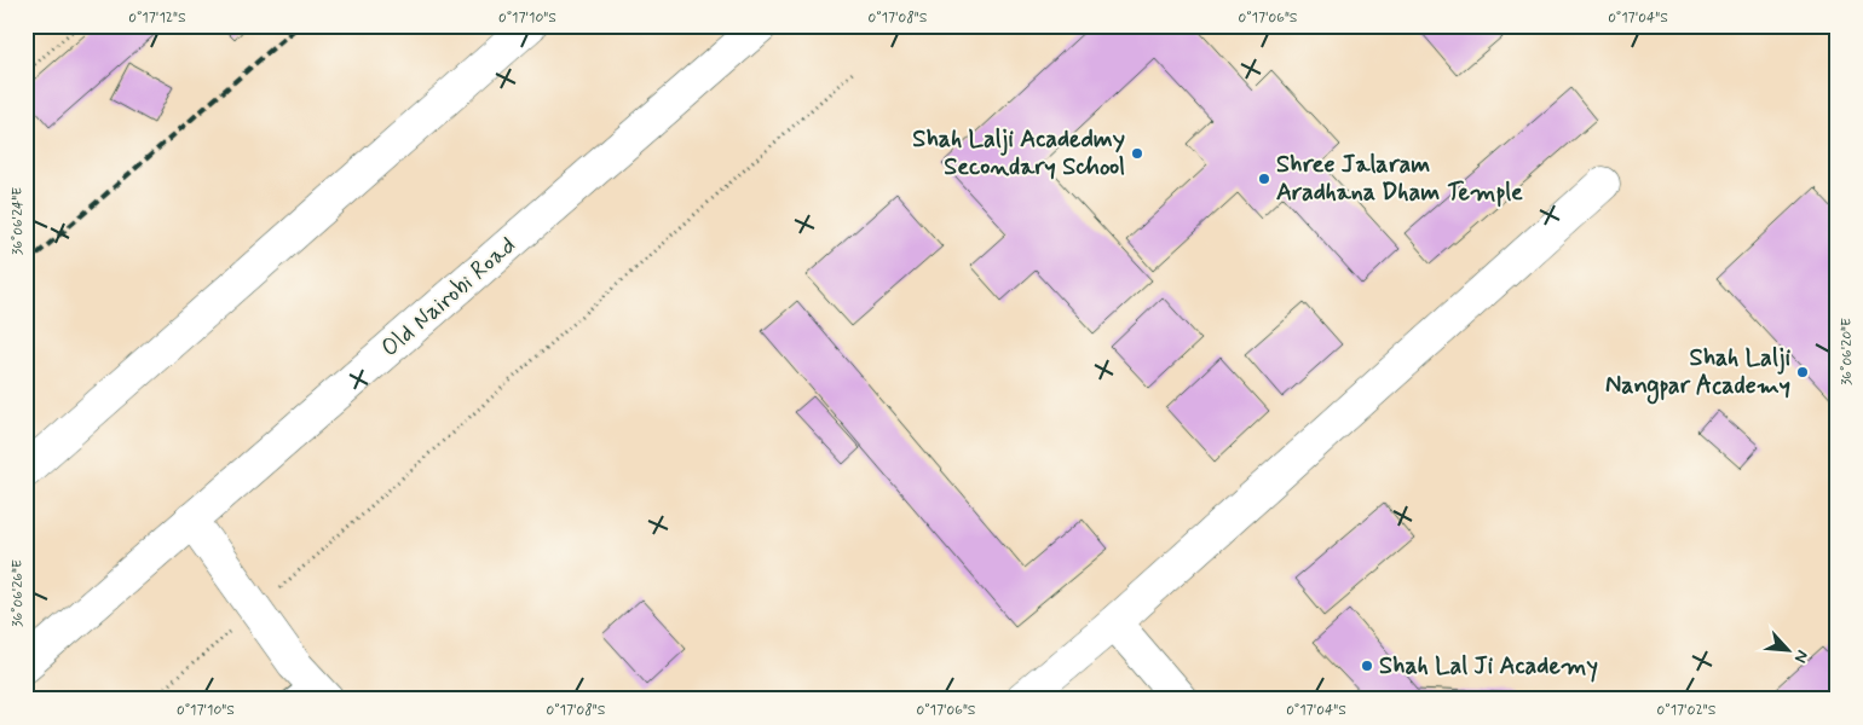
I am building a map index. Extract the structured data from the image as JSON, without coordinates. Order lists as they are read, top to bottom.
{
  "streets": {
    "main road": ["Old Nairobi Road"]
  },
  "places": [
    "Shah Lalji Acadedmy Secondary School",
    "Shree Jalaram Aradhana Dham Temple",
    "Shah Lalji Nangpar Academy",
    "Shah Lal Ji Academy"
  ],
  "north": "bottom right",
  "coordinates": [
    "0°17'12\"S",
    "0°17'10\"S",
    "0°17'08\"S",
    "0°17'06\"S",
    "0°17'04\"S",
    "36°06'24\"E",
    "36°06'20\"E",
    "36°06'26\"E",
    "0°17'02\"S"
  ]
}
